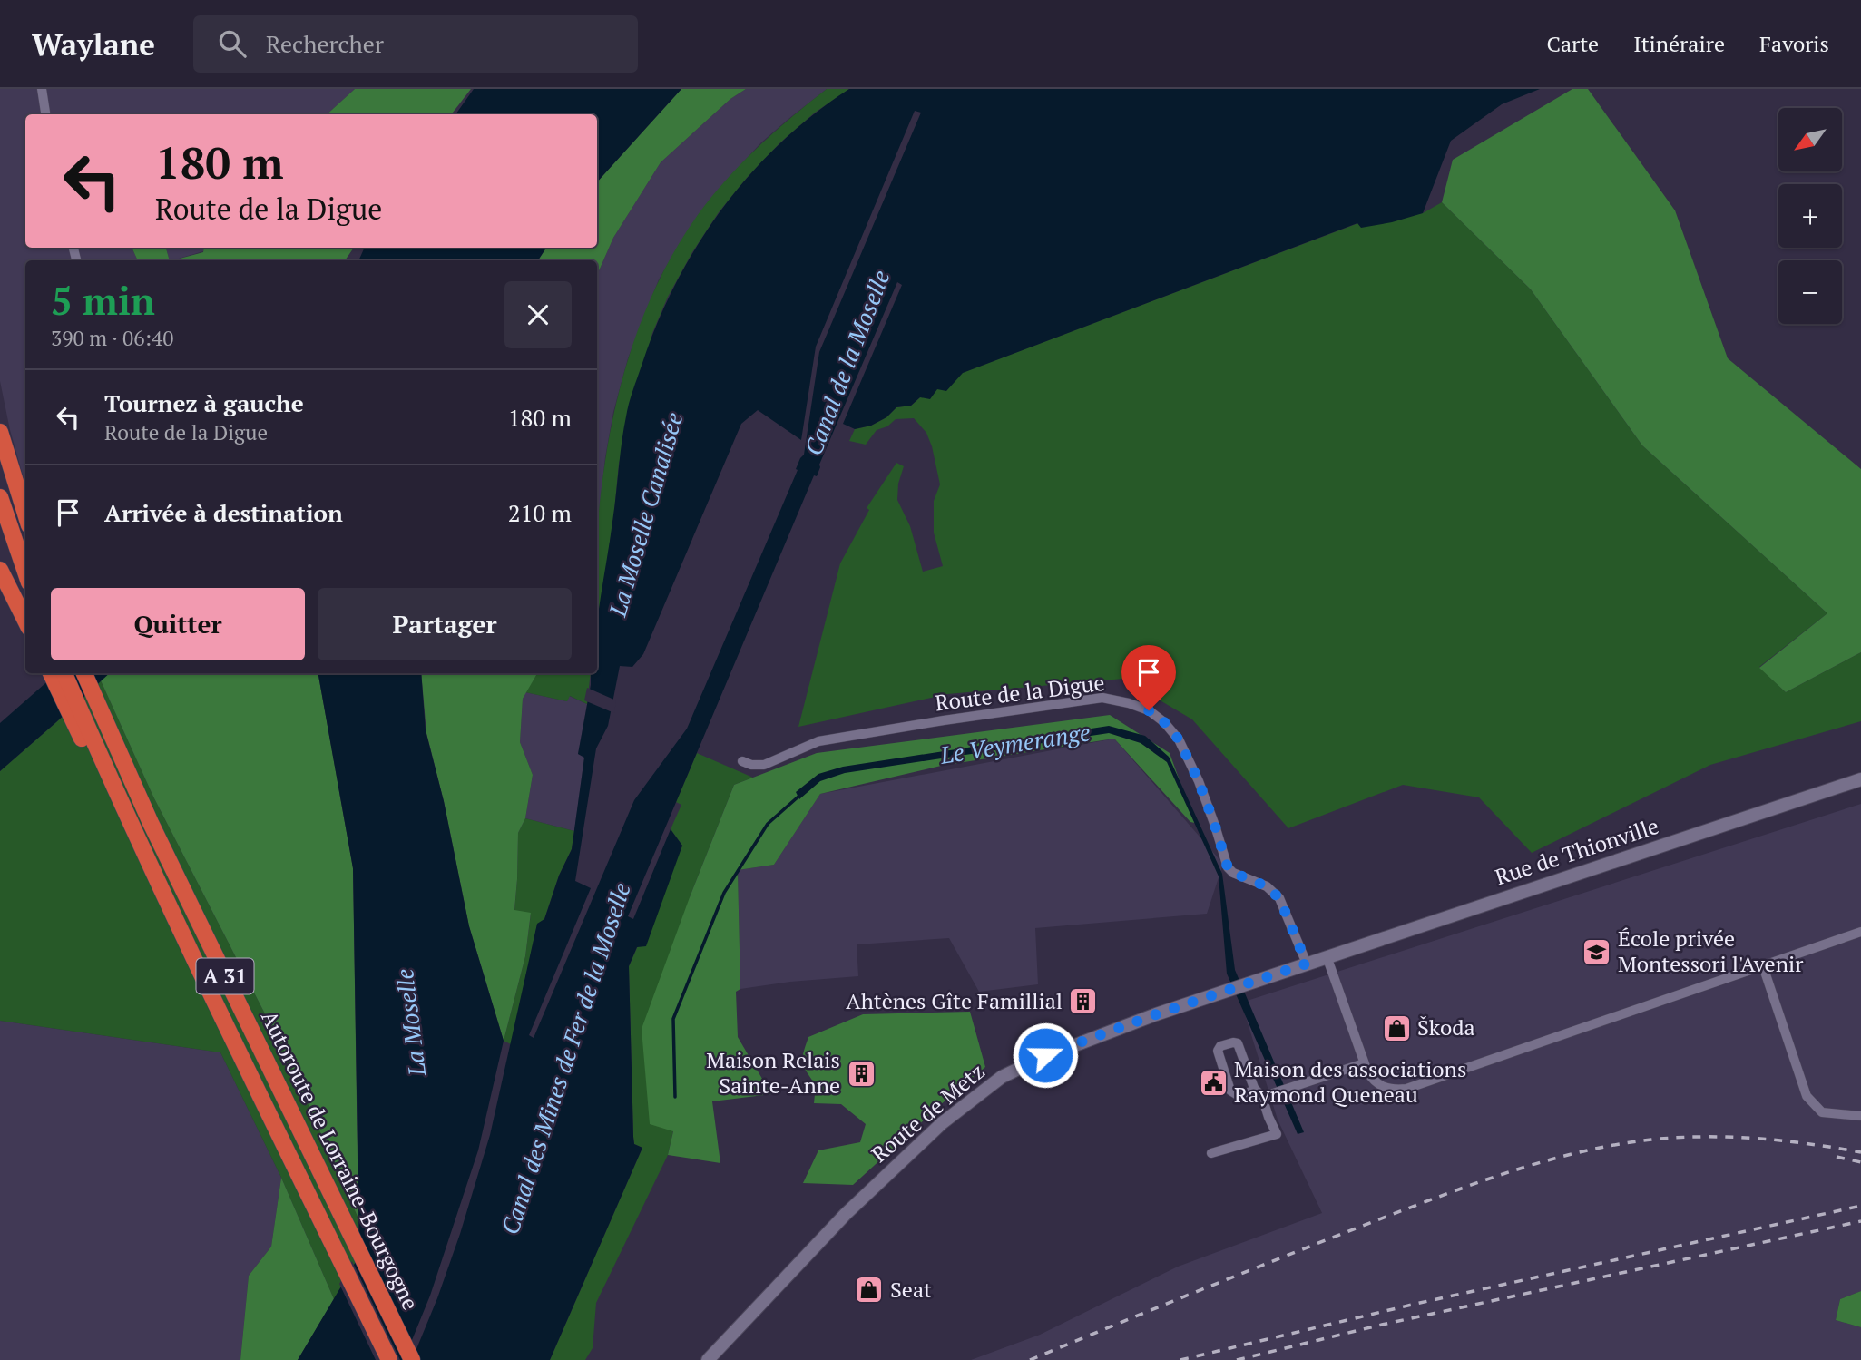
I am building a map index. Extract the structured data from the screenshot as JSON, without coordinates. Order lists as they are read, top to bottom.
{
  "streets": {
    "highway": ["A 31", "Autoroute de Lorraine-Bourgogne"],
    "main road": ["Rue de Thionville", "Route de Metz"],
    "street": ["Route de la Digue"]
  },
  "crossings": [
    ["Route de la Digue", "Rue de Thionville"],
    ["Route de la Digue", "Route de Metz"],
    ["Rue de Thionville", "Route de Metz"]
  ],
  "water": [
    "Canal de la Moselle",
    "La Moselle Canalisée",
    "Le Veymerange",
    "La Moselle",
    "Canal des Mines de Fer de la Moselle"
  ],
  "places": {
    "school or university": ["École privée Montessori l'Avenir"],
    "building": ["Ahtènes Gîte Famillial", "Maison Relais Sainte-Anne"],
    "shop": ["Škoda", "Seat"],
    "public building": ["Maison des associations Raymond Queneau"]
  },
  "north": "bottom left",
  "page": {
    "header": "Waylane",
    "search": "Rechercher",
    "nav": ["Carte", "Itinéraire", "Favoris"],
    "map_buttons": ["+", "−"],
    "turn": ["180 m", "Route de la Digue"],
    "heading": ["5 min", "390 m · 06:40"],
    "list": [
      {
        "name": "Tournez à gauche",
        "note": "Route de la Digue",
        "value": "180 m"
      },
      {
        "name": "Arrivée à destination",
        "value": "210 m"
      }
    ],
    "buttons": ["Quitter", "Partager"]
  }
}
